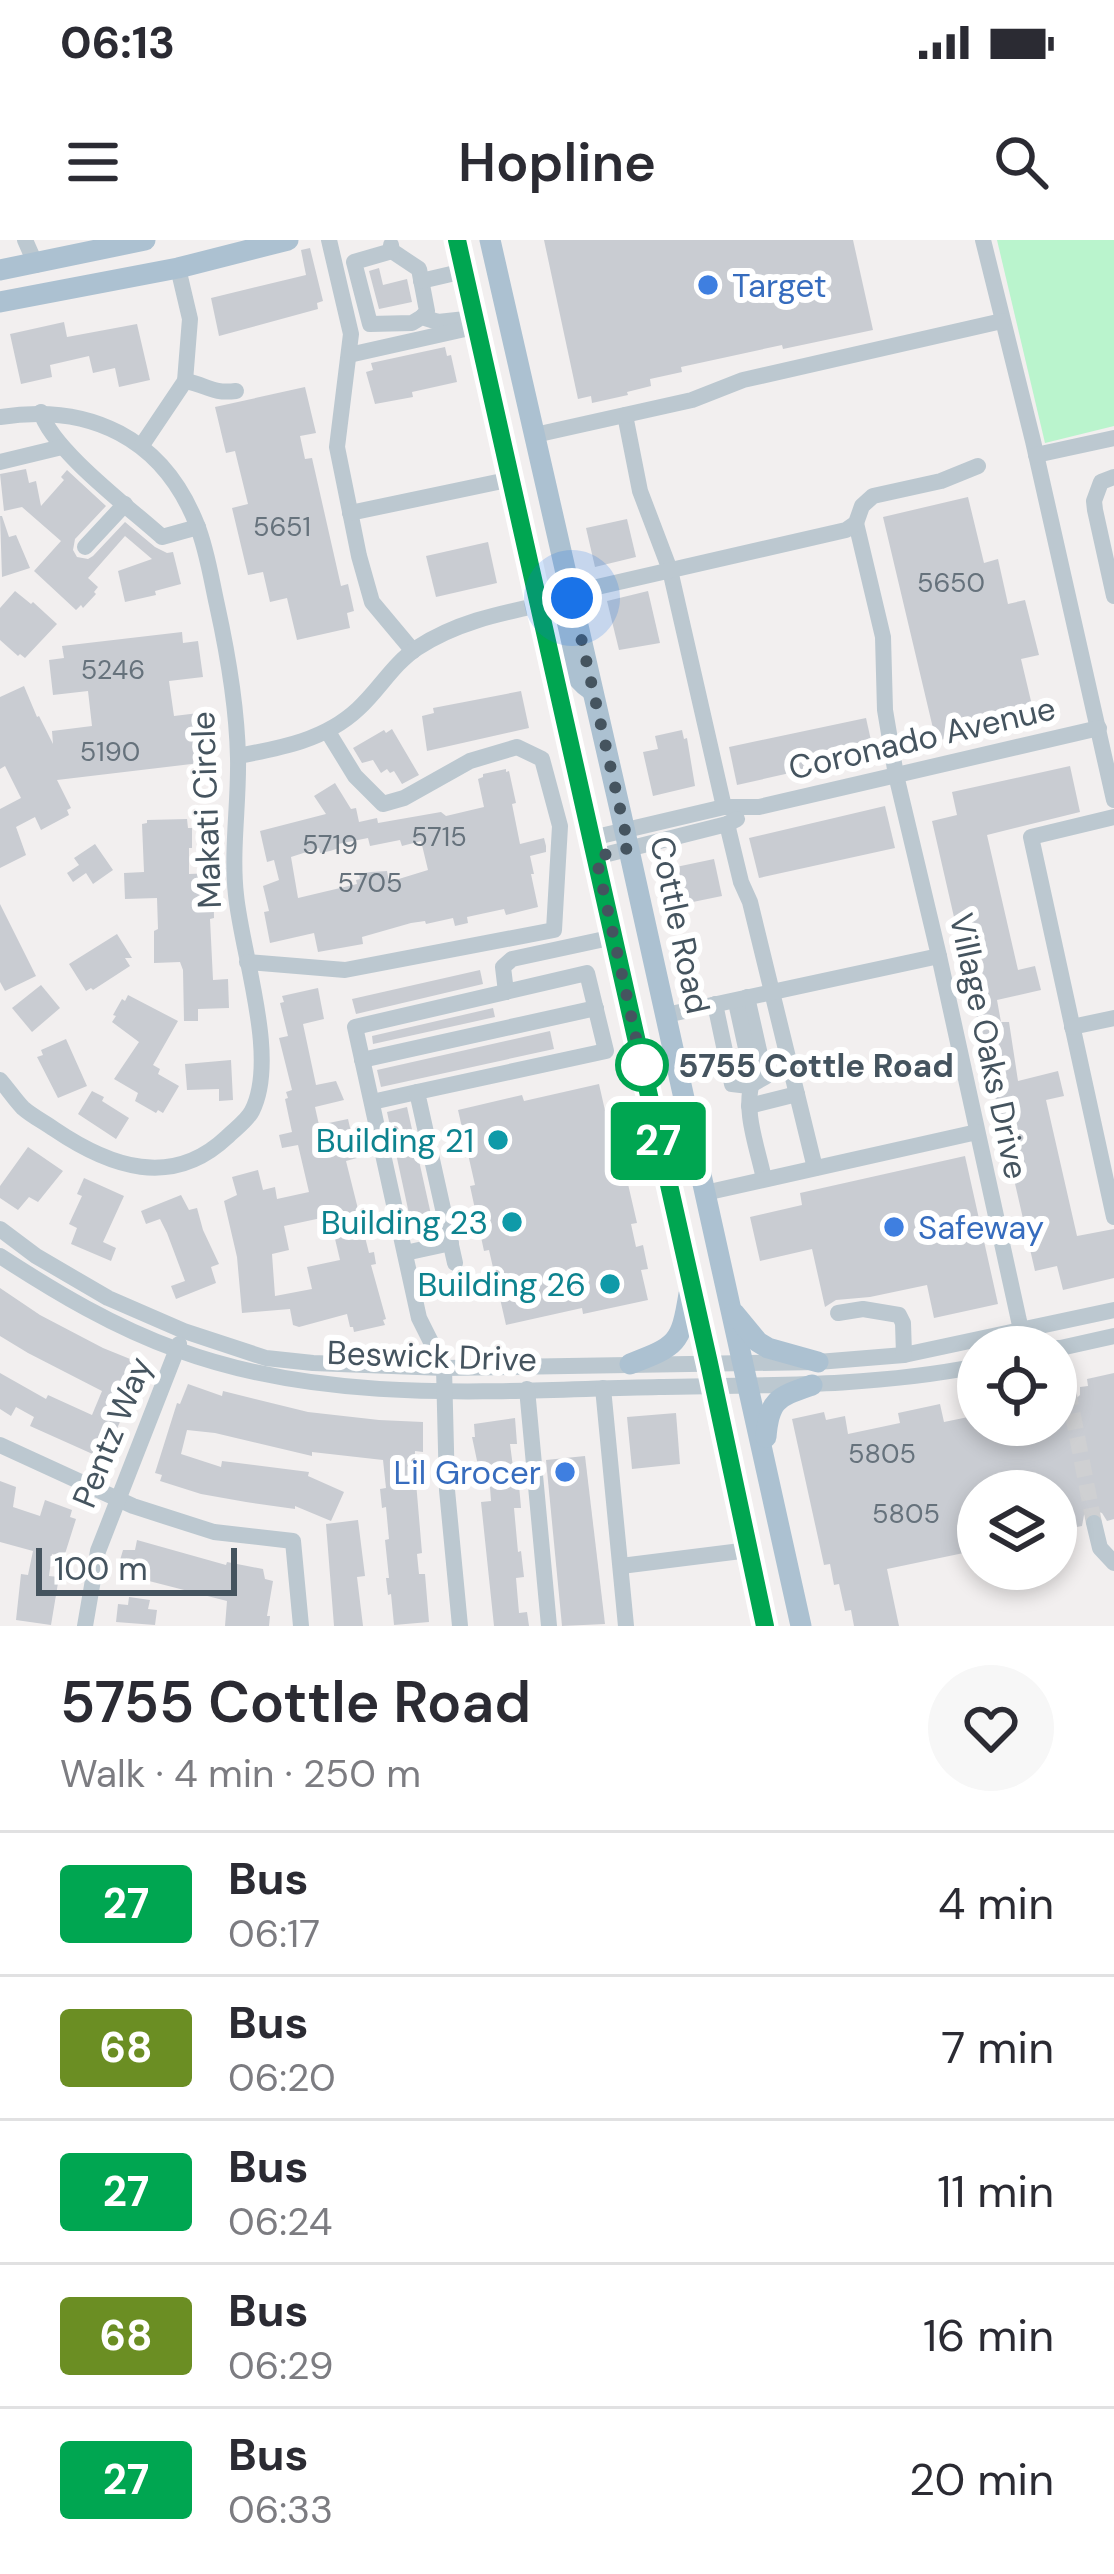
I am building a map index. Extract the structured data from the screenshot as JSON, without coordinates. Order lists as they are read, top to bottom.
{
  "streets": {
    "main road": ["Cottle Road"],
    "street": [
      "Coronado Avenue",
      "Makati Circle",
      "Village Oaks Drive",
      "Beswick Drive",
      "Pentz Way"
    ]
  },
  "crossings": [
    ["Coronado Avenue", "Cottle Road"],
    ["Coronado Avenue", "Village Oaks Drive"],
    ["Cottle Road", "Beswick Drive"],
    ["Beswick Drive", "Pentz Way"]
  ],
  "places": [
    "Target",
    "5755 Cottle Road",
    "Building 21",
    "Building 23",
    "Safeway",
    "Building 26",
    "Lil Grocer"
  ],
  "lines": ["bus line 27"],
  "house_numbers": [
    "5651",
    "5650",
    "5246",
    "5190",
    "5715",
    "5719",
    "5705",
    "5805",
    "5805"
  ],
  "scale_bar": "100 m",
  "page": {
    "status": "06:13",
    "header": "Hopline",
    "on_map": "27",
    "scale": "100 m",
    "heading": ["5755 Cottle Road", "Walk · 4 min · 250 m"],
    "list": [
      {
        "mark": "27",
        "name": "Bus",
        "note": "06:17",
        "value": "4 min"
      },
      {
        "mark": "68",
        "name": "Bus",
        "note": "06:20",
        "value": "7 min"
      },
      {
        "mark": "27",
        "name": "Bus",
        "note": "06:24",
        "value": "11 min"
      },
      {
        "mark": "68",
        "name": "Bus",
        "note": "06:29",
        "value": "16 min"
      },
      {
        "mark": "27",
        "name": "Bus",
        "note": "06:33",
        "value": "20 min"
      }
    ]
  }
}
